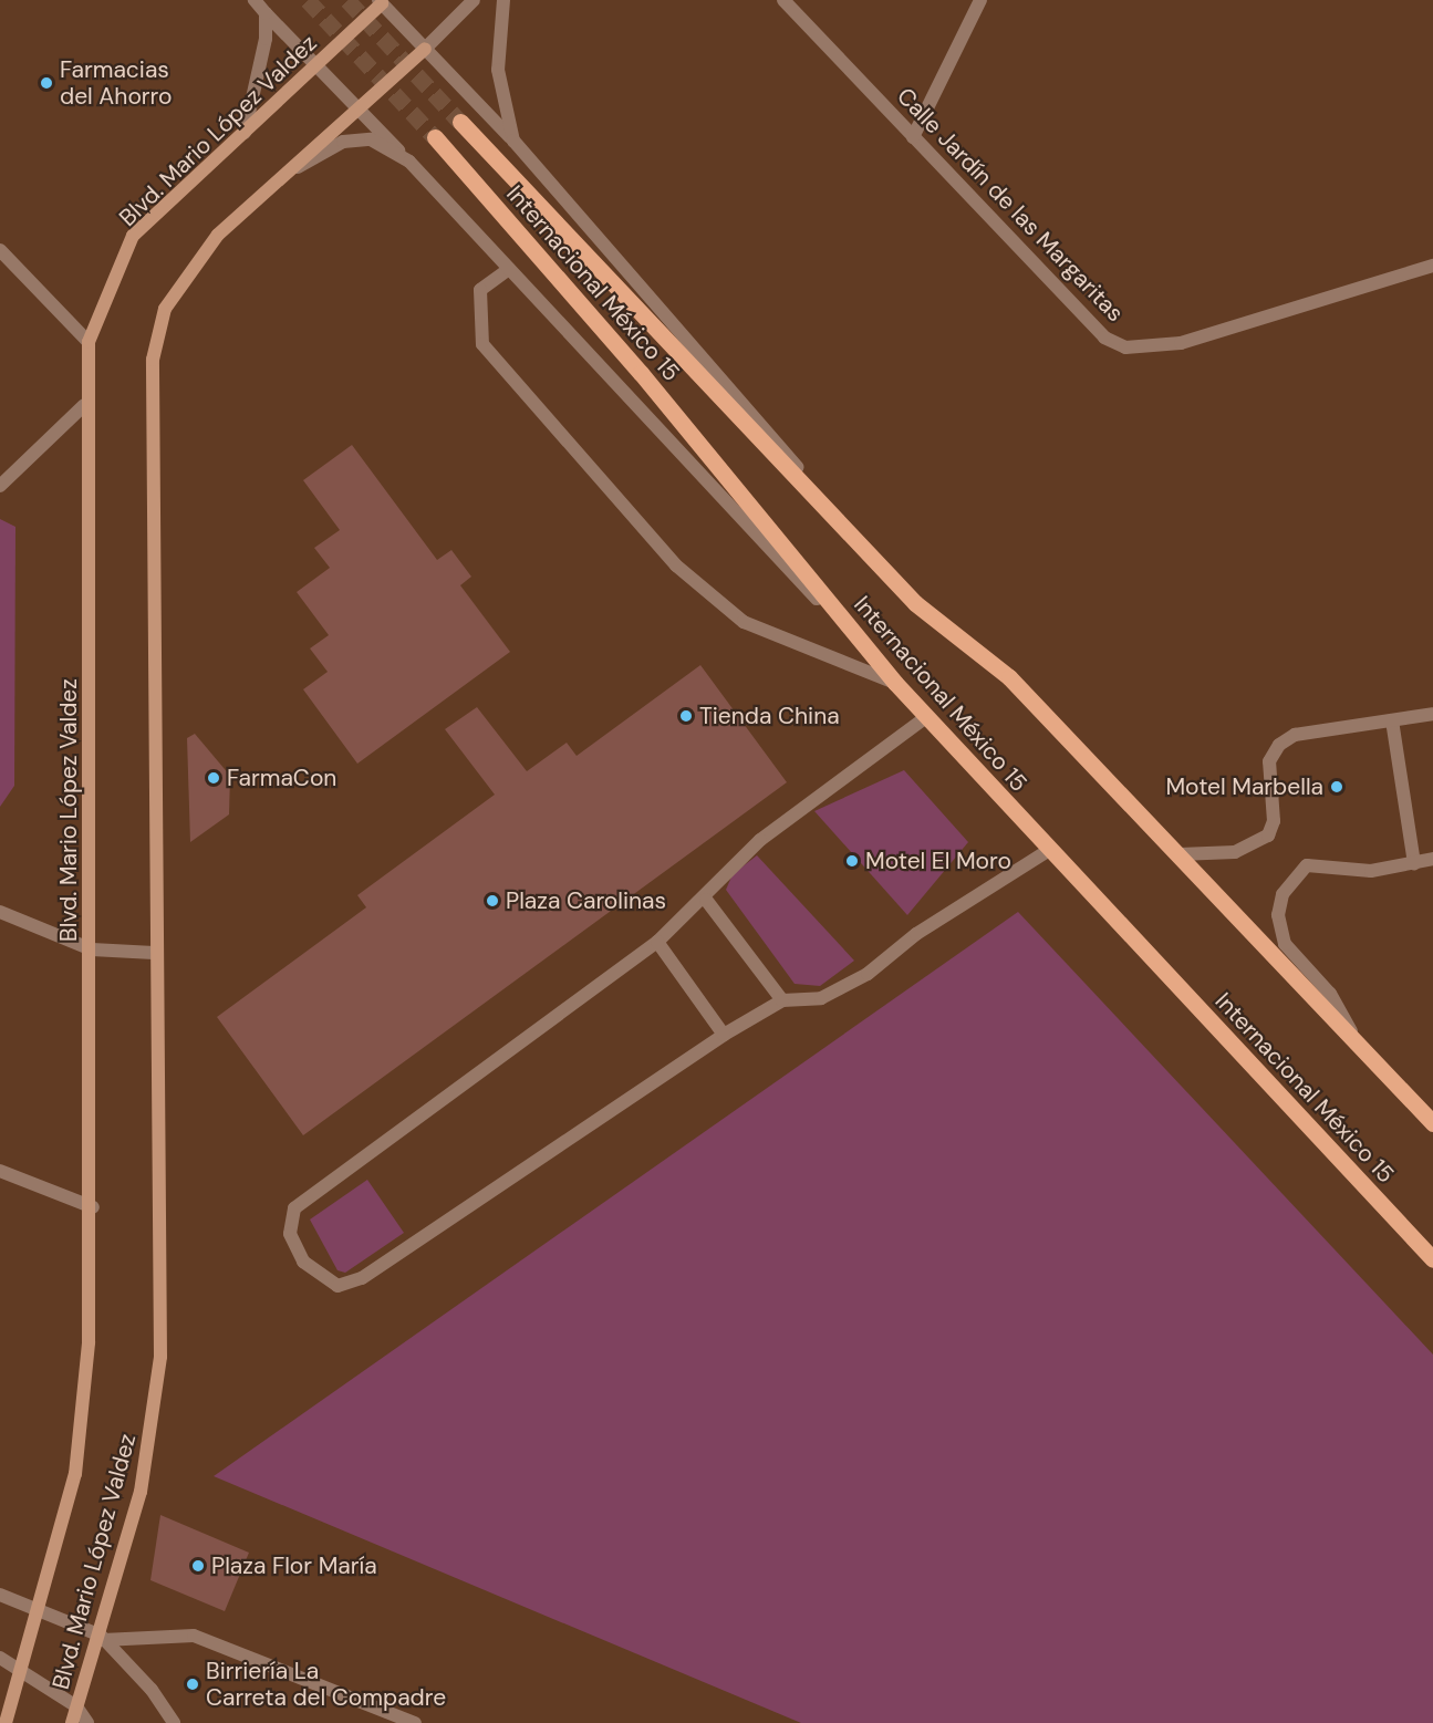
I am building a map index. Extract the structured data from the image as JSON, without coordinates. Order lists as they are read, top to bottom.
{
  "streets": {
    "main road": ["Blvd. Mario López Valdez", "Internacional México 15"],
    "street": ["Calle Jardín de las Margaritas"]
  },
  "places": [
    "Farmacias del Ahorro",
    "Tienda China",
    "FarmaCon",
    "Motel Marbella",
    "Motel El Moro",
    "Plaza Carolinas",
    "Plaza Flor María",
    "Birriería La Carreta del Compadre"
  ]
}
